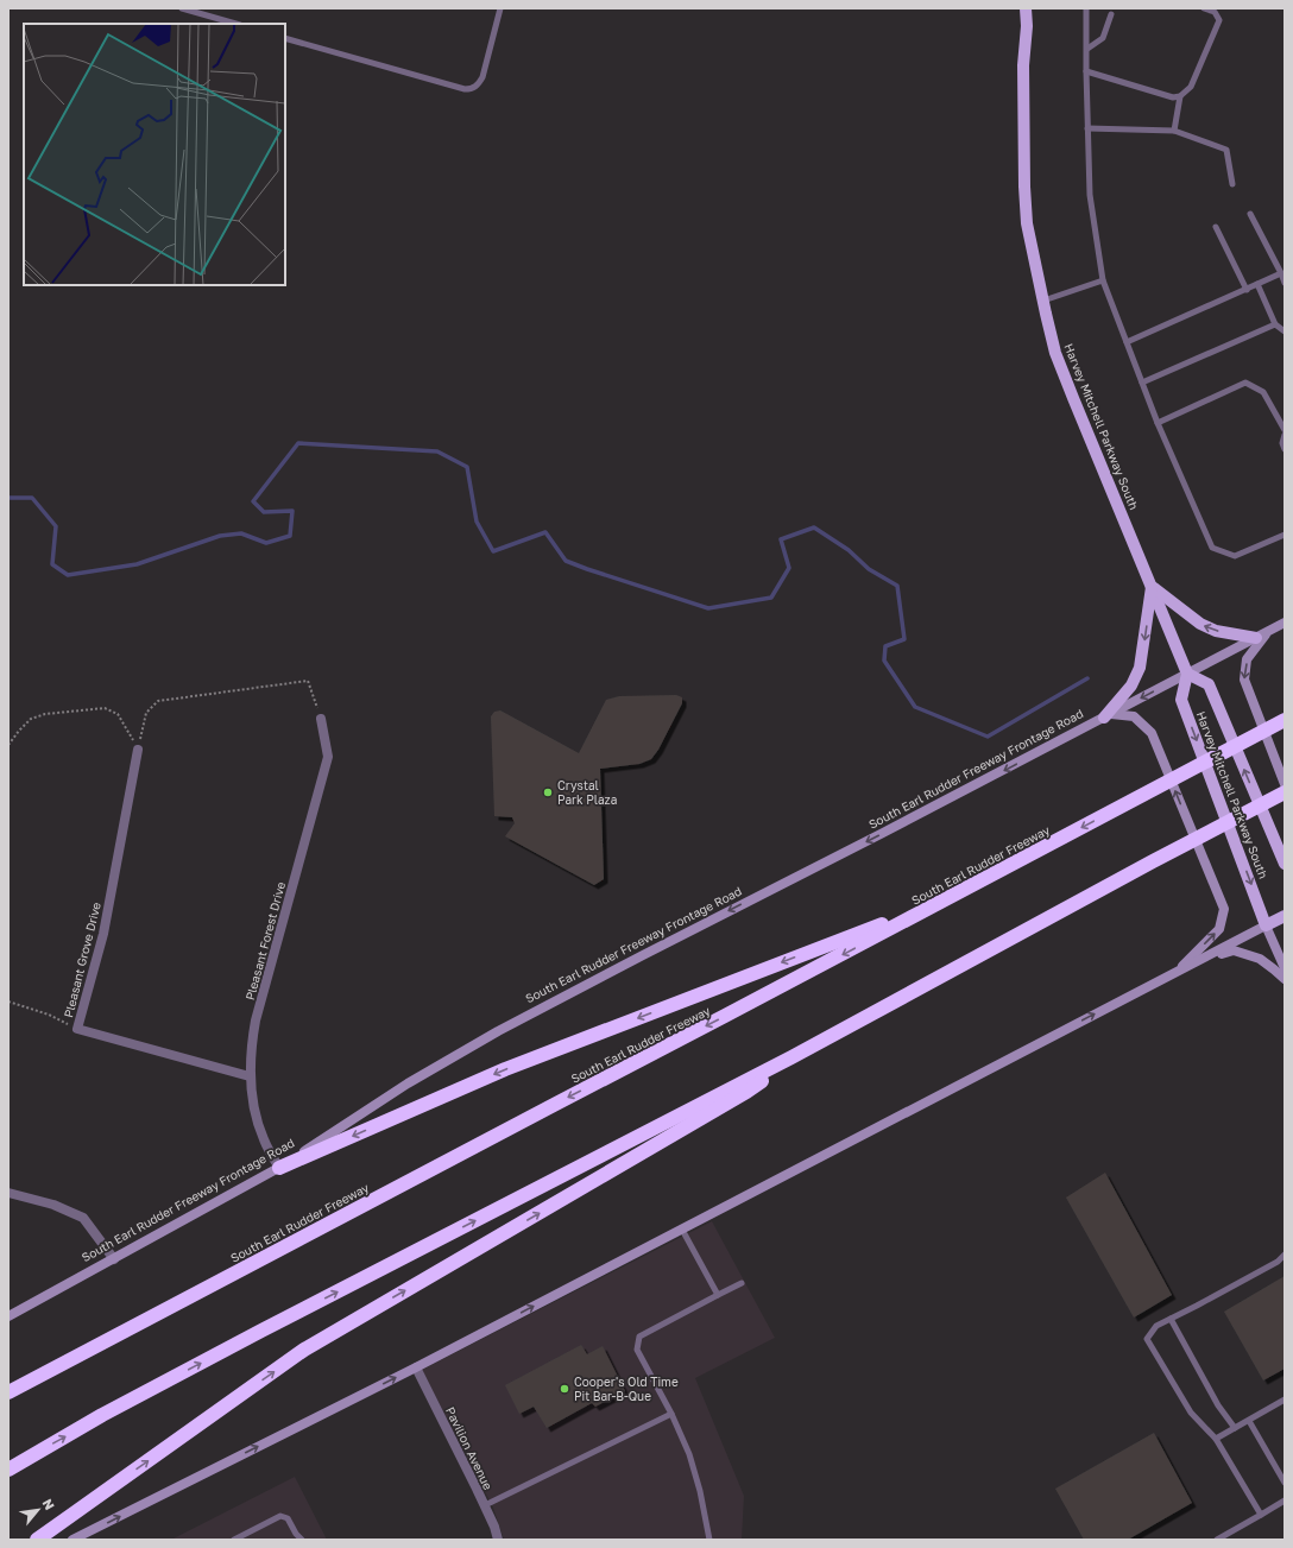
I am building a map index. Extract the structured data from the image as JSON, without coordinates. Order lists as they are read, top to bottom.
{
  "streets": {
    "highway": ["South Earl Rudder Freeway"],
    "main road": ["Harvey Mitchell Parkway South", "South Earl Rudder Freeway Frontage Road"],
    "street": ["Pleasant Forest Drive", "Pleasant Grove Drive", "Pavilion Avenue"]
  },
  "crossings": [
    ["Harvey Mitchell Parkway South", "South Earl Rudder Freeway Frontage Road"],
    ["South Earl Rudder Freeway Frontage Road", "Pleasant Forest Drive"],
    ["Pleasant Forest Drive", "Pleasant Grove Drive"]
  ],
  "one_way": ["South Earl Rudder Freeway Frontage Road"],
  "places": ["Crystal Park Plaza", "Cooper's Old Time Pit Bar-B-Que"],
  "north": "top right"
}
